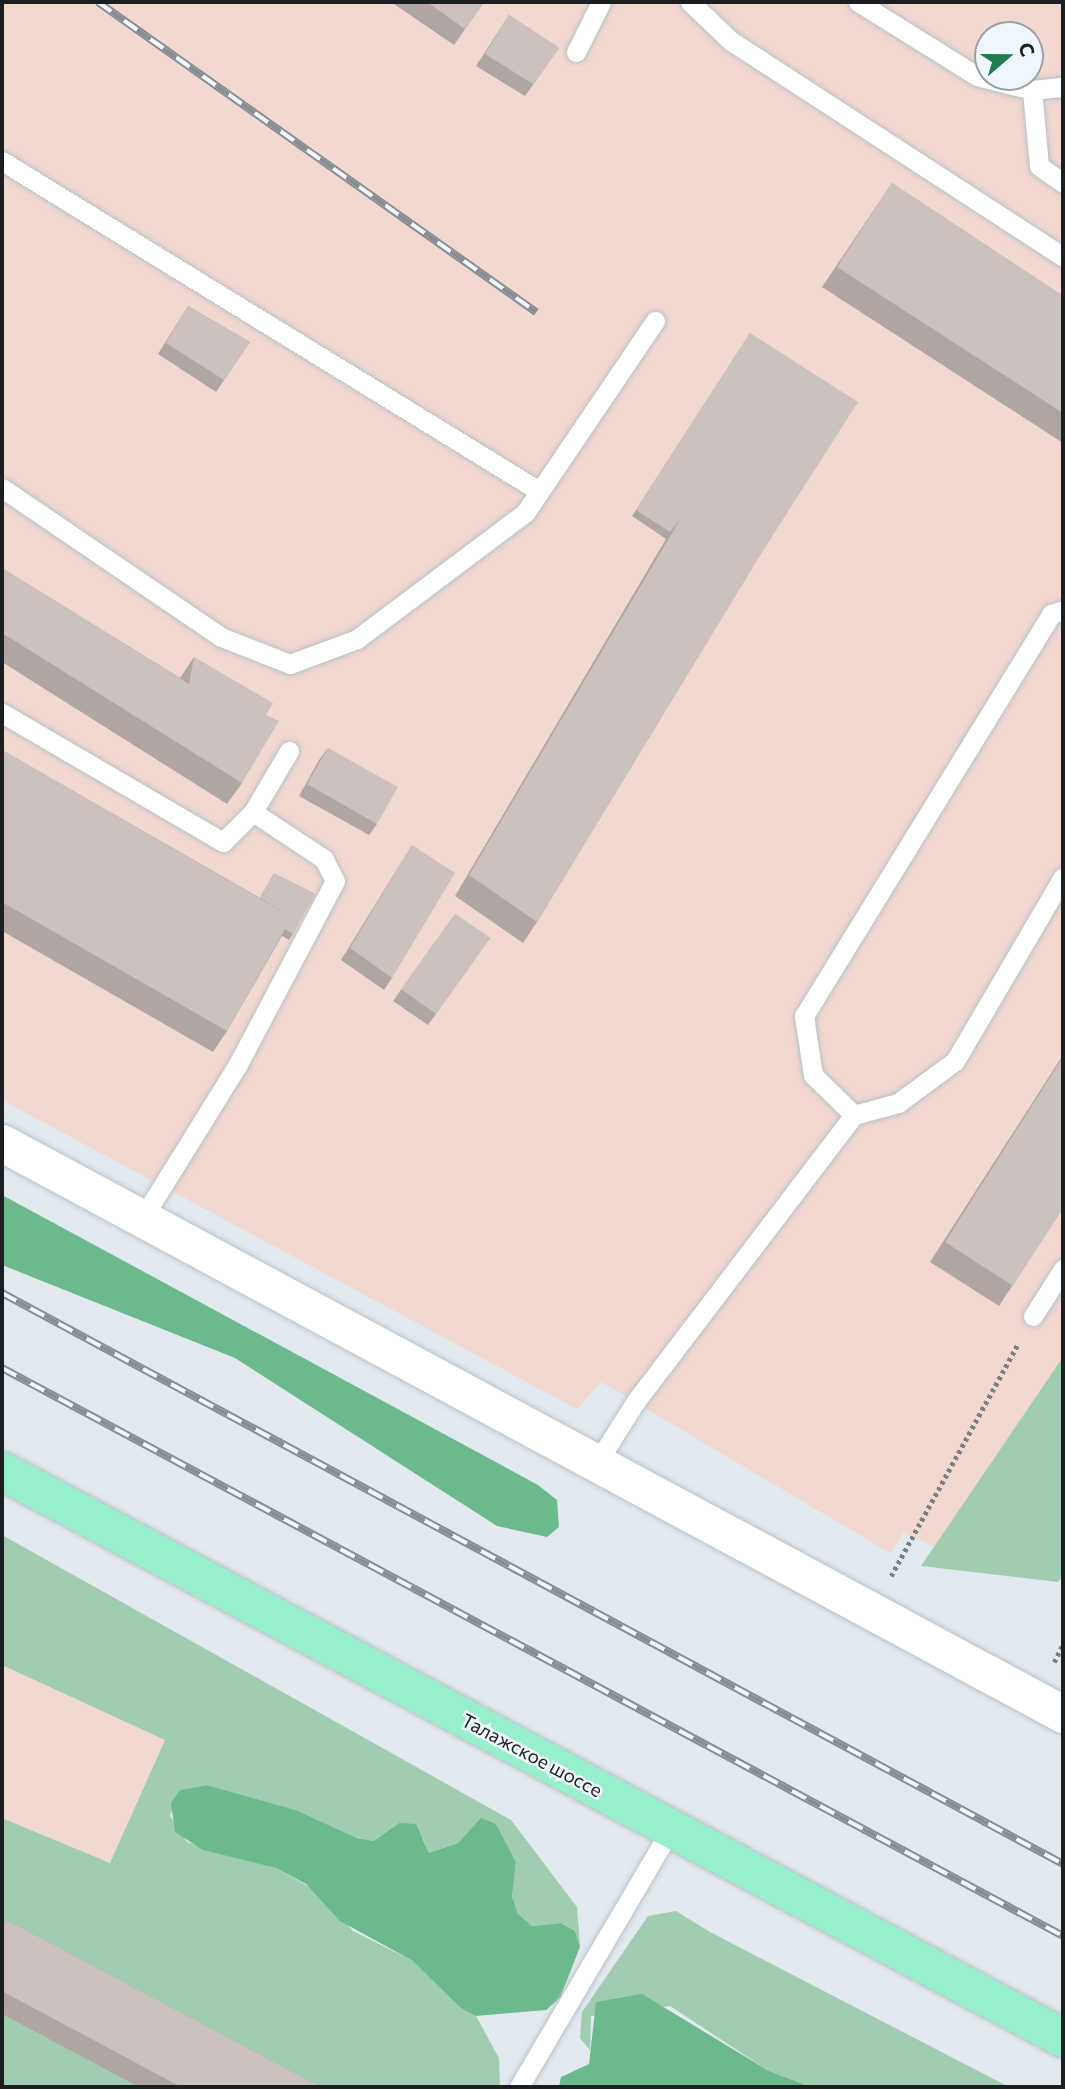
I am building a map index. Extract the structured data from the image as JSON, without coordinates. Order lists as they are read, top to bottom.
{
  "streets": {
    "main road": ["Талажское шоссе"]
  },
  "north": "right"
}
